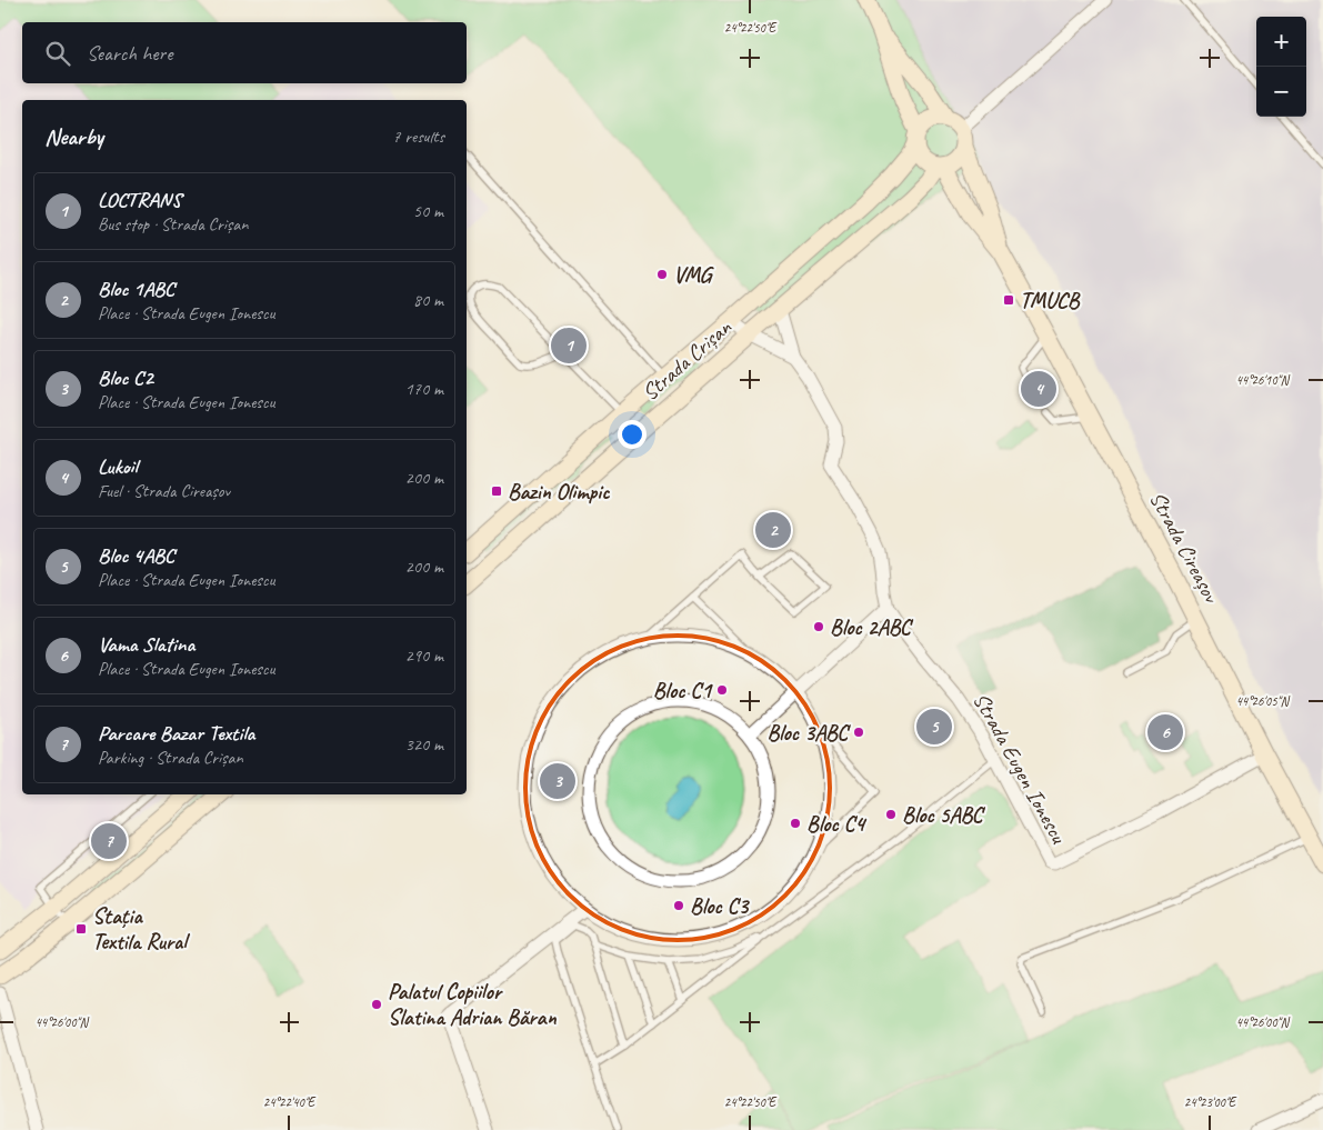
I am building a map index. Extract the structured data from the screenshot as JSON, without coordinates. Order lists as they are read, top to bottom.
{
  "streets": {
    "main road": ["Strada Crișan", "Strada Cireașov"],
    "street": ["Strada Eugen Ionescu"]
  },
  "crossings": [
    ["Strada Crișan", "Strada Cireașov"],
    ["Strada Crișan", "Strada Eugen Ionescu"],
    ["Strada Cireașov", "Strada Eugen Ionescu"]
  ],
  "places": {
    "other": [
      "VMG",
      "Bloc 2ABC",
      "Bloc C1",
      "Bloc 3ABC",
      "Bloc 5ABC",
      "Bloc C4",
      "Bloc C3",
      "Palatul Copiilor Slatina Adrian Băran"
    ],
    "transit": ["TMUCB", "Bazin Olimpic", "Stația Textila Rural"]
  },
  "page": {
    "map_buttons": ["+", "−"],
    "search": "Search here",
    "heading": ["Nearby", "7 results"],
    "list": [
      {
        "mark": "1",
        "name": "LOCTRANS",
        "note": "Bus stop · Strada Crișan",
        "value": "50 m"
      },
      {
        "mark": "2",
        "name": "Bloc 1ABC",
        "note": "Place · Strada Eugen Ionescu",
        "value": "80 m"
      },
      {
        "mark": "3",
        "name": "Bloc C2",
        "note": "Place · Strada Eugen Ionescu",
        "value": "170 m"
      },
      {
        "mark": "4",
        "name": "Lukoil",
        "note": "Fuel · Strada Cireașov",
        "value": "200 m"
      },
      {
        "mark": "5",
        "name": "Bloc 4ABC",
        "note": "Place · Strada Eugen Ionescu",
        "value": "200 m"
      },
      {
        "mark": "6",
        "name": "Vama Slatina",
        "note": "Place · Strada Eugen Ionescu",
        "value": "290 m"
      },
      {
        "mark": "7",
        "name": "Parcare Bazar Textila",
        "note": "Parking · Strada Crișan",
        "value": "320 m"
      }
    ],
    "pins": [
      "1",
      "4",
      "2",
      "5",
      "6",
      "3",
      "7"
    ]
  },
  "coordinates": [
    "24°22'50\"E",
    "44°26'10\"N",
    "44°26'05\"N",
    "44°26'00\"N",
    "24°22'40\"E",
    "24°23'00\"E"
  ]
}
